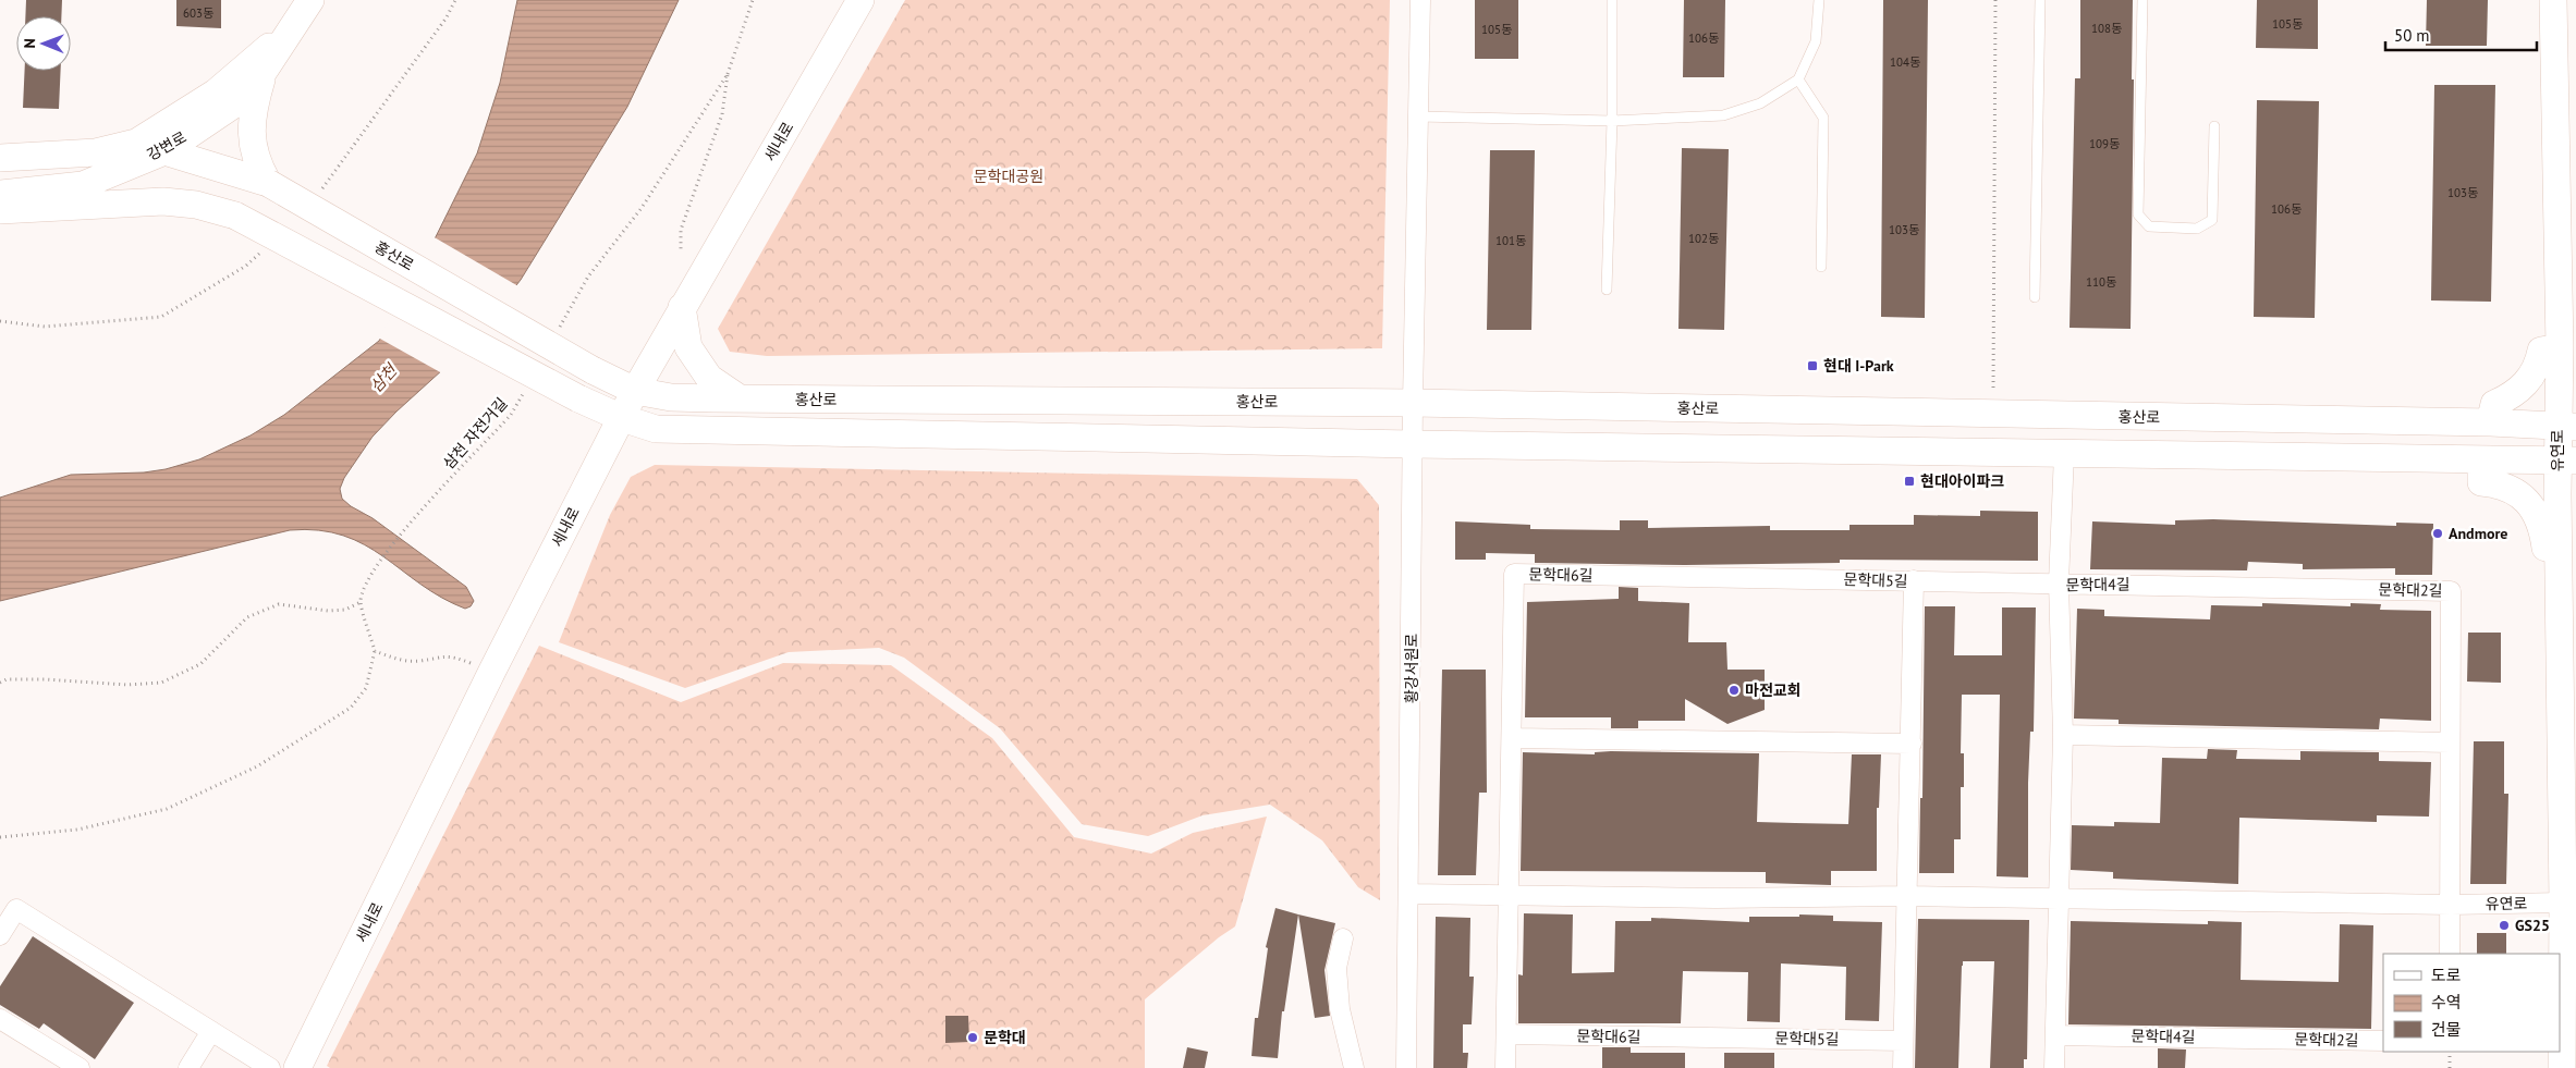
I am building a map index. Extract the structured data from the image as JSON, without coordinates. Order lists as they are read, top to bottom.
{
  "streets": {
    "street": [
      "세내로",
      "강변로",
      "홍산로",
      "유연로",
      "문학대6길",
      "문학대5길",
      "문학대4길",
      "문학대2길",
      "황강서원로"
    ],
    "path": ["삼천 자전거길"]
  },
  "crossings": [
    ["세내로", "홍산로"],
    ["강변로", "홍산로"],
    ["홍산로", "유연로"],
    ["홍산로", "황강서원로"],
    ["유연로", "문학대2길"],
    ["문학대6길", "문학대5길"],
    ["문학대4길", "문학대2길"]
  ],
  "water": ["삼천"],
  "parks": ["문학대공원"],
  "places": {
    "transit": ["현대 I-Park", "현대아이파크"],
    "other": [
      "Andmore",
      "마전교회",
      "GS25",
      "문학대"
    ]
  },
  "house_numbers": [
    "603동",
    "105동",
    "108동",
    "105동",
    "106동",
    "104동",
    "109동",
    "103동",
    "106동",
    "103동",
    "102동",
    "101동",
    "110동"
  ],
  "legend": ["도로", "수역", "건물"],
  "scale_bar": "50 m",
  "north": "left"
}
